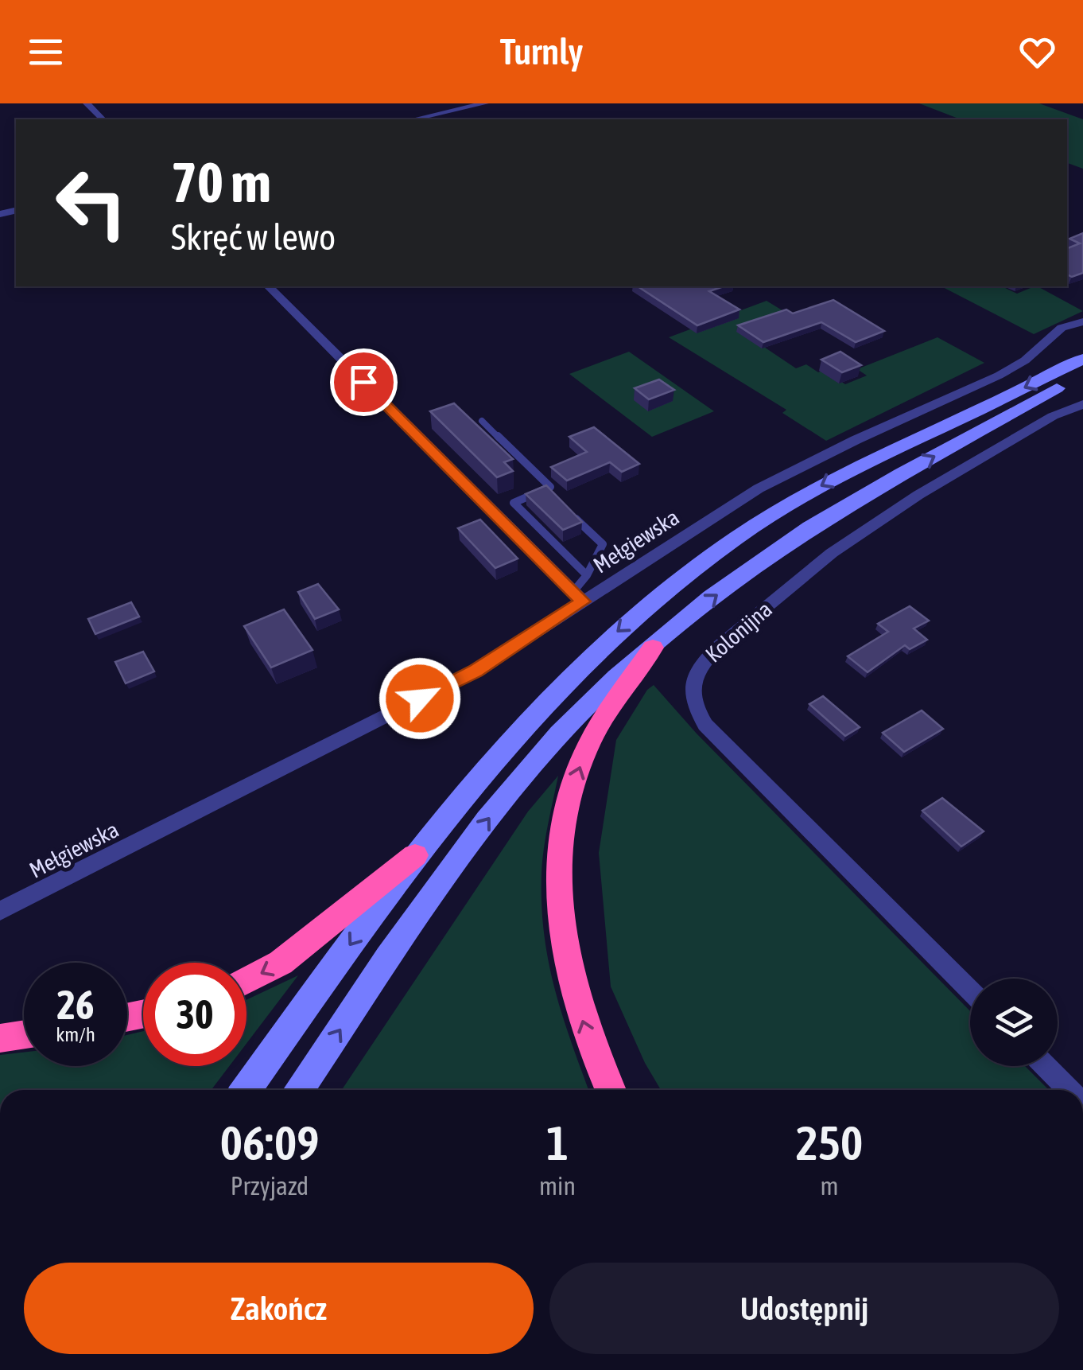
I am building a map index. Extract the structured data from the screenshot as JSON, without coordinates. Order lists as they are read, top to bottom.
{
  "streets": {
    "street": ["Mełgiewska", "Kolonijna"]
  },
  "page": {
    "header": "Turnly",
    "turn": ["70 m", "Skręć w lewo"],
    "speed": "26 km/h",
    "limit": "30",
    "eta": [
      "06:09",
      "Przyjazd",
      "1",
      "min",
      "250",
      "m"
    ],
    "buttons": ["Zakończ", "Udostępnij"]
  }
}
